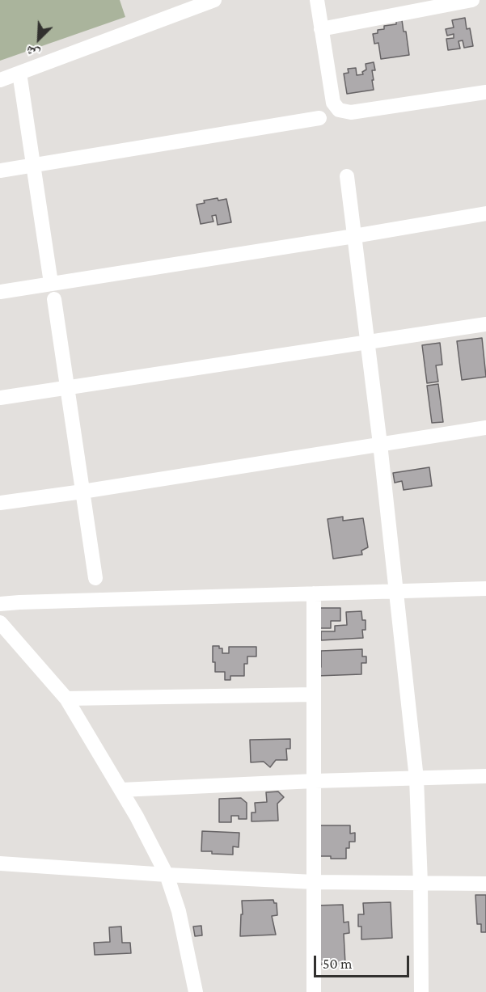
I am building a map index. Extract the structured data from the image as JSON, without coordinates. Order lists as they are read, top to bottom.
{
  "scale_bar": "50 m",
  "north": "bottom left"
}
